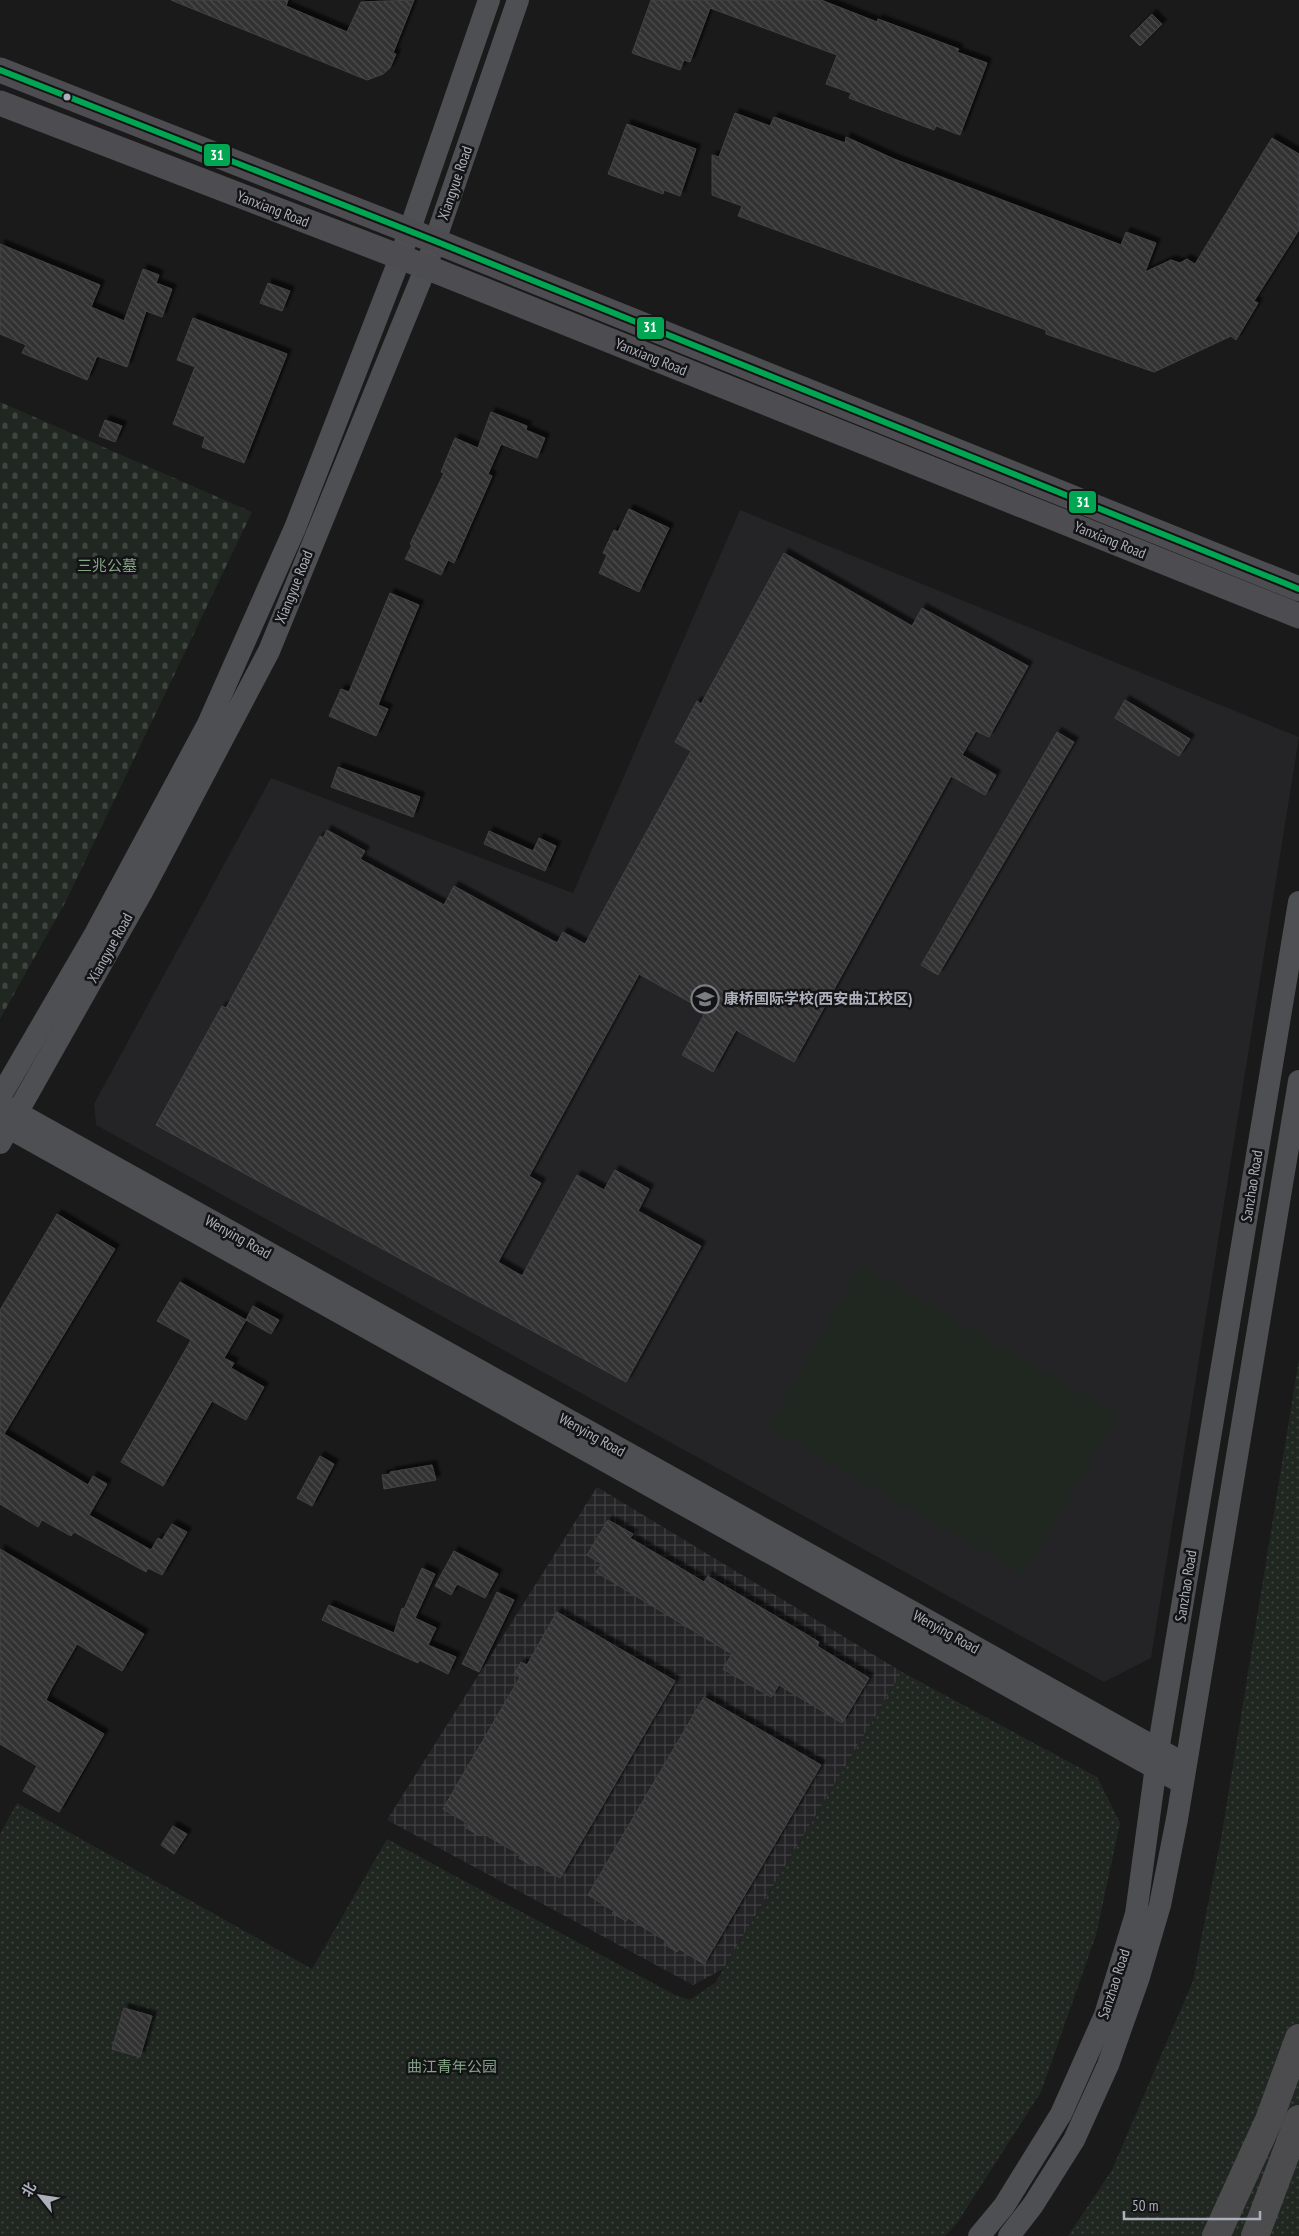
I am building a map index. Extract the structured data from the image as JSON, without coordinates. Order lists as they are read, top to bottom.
{
  "streets": {
    "main road": ["Yanxiang Road"],
    "street": ["Xiangyue Road", "Sanzhao Road", "Wenying Road"]
  },
  "crossings": [
    ["Xiangyue Road", "Yanxiang Road"],
    ["Xiangyue Road", "Wenying Road"],
    ["Sanzhao Road", "Wenying Road"]
  ],
  "parks": ["三兆公墓", "曲江青年公园"],
  "places": {
    "school or university": ["康桥国际学校(西安曲江校区)"]
  },
  "lines": ["transit line 31"],
  "scale_bar": "50 m",
  "north": "top left"
}
